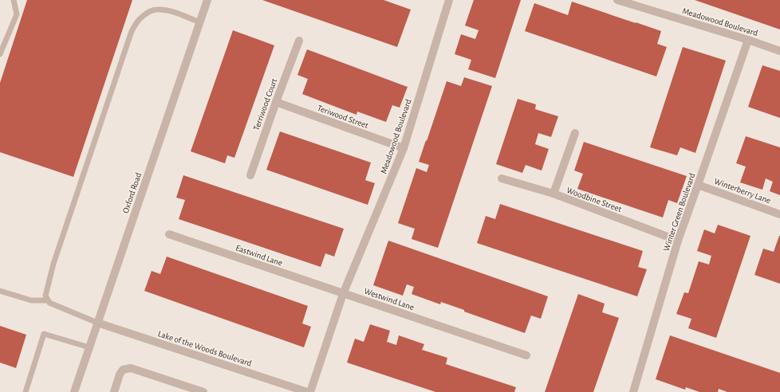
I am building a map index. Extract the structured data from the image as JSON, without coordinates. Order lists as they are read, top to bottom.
{
  "streets": {
    "street": [
      "Meadowood Boulevard",
      "Terriwood Court",
      "Teriwood Street",
      "Winterberry Lane",
      "Oxford Road",
      "Woodbine Street",
      "Winter Green Boulevard",
      "Eastwind Lane",
      "Westwind Lane",
      "Lake of the Woods Boulevard"
    ]
  },
  "crossings": [
    ["Meadowood Boulevard", "Teriwood Street"],
    ["Meadowood Boulevard", "Winter Green Boulevard"],
    ["Meadowood Boulevard", "Eastwind Lane"],
    ["Meadowood Boulevard", "Westwind Lane"],
    ["Terriwood Court", "Teriwood Street"],
    ["Winterberry Lane", "Winter Green Boulevard"],
    ["Oxford Road", "Lake of the Woods Boulevard"],
    ["Woodbine Street", "Winter Green Boulevard"],
    ["Eastwind Lane", "Westwind Lane"]
  ]
}
